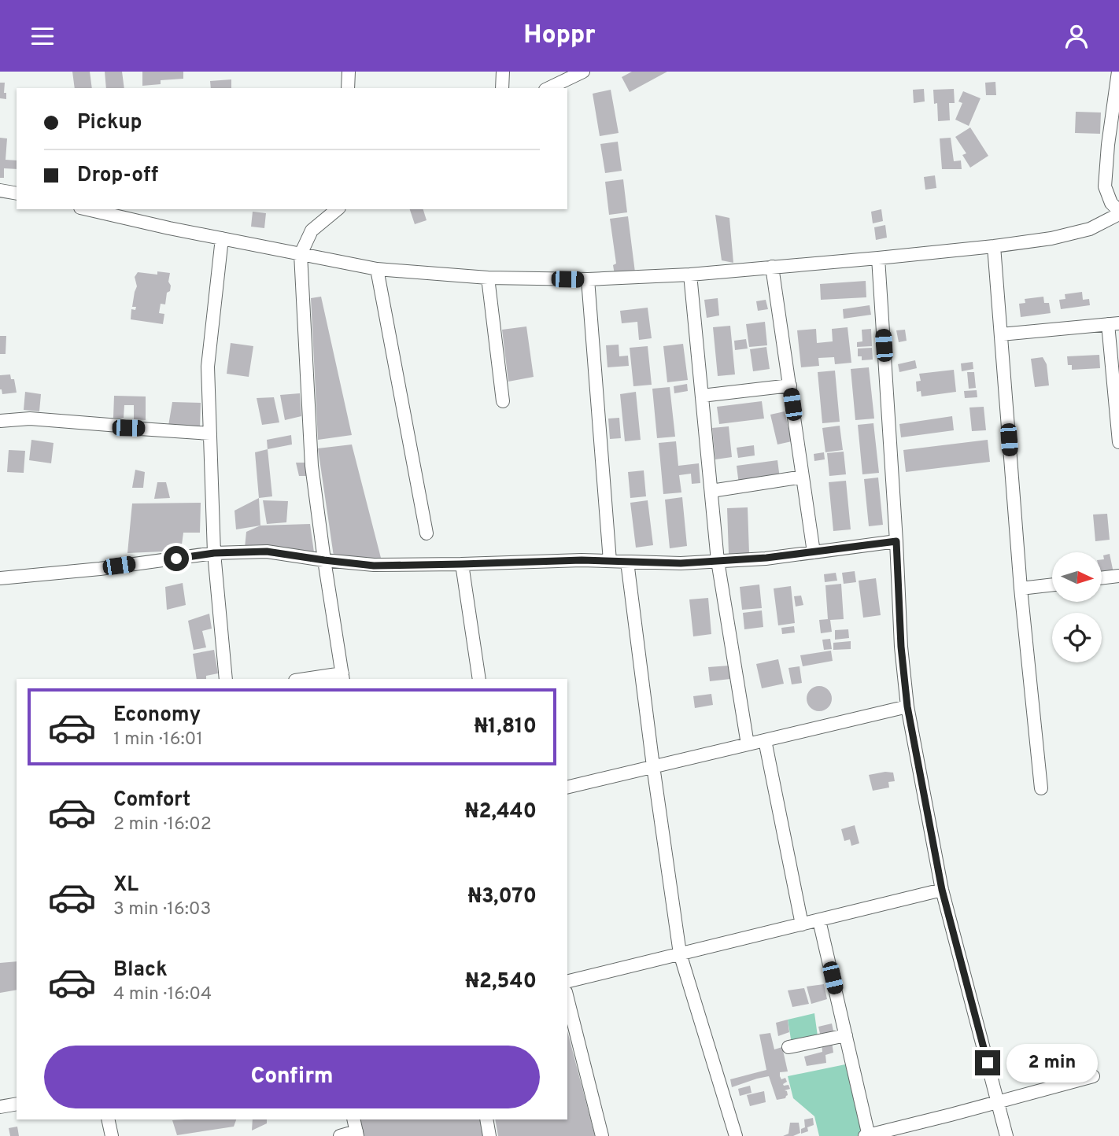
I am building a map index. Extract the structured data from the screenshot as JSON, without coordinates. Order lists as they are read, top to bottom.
{
  "north": "right",
  "page": {
    "header": "Hoppr",
    "banner": ["Pickup", "Drop-off"],
    "list": [
      {
        "name": "Economy",
        "note": "1 min · 16:01",
        "value": "₦1,810"
      },
      {
        "name": "Comfort",
        "note": "2 min · 16:02",
        "value": "₦2,440"
      },
      {
        "name": "XL",
        "note": "3 min · 16:03",
        "value": "₦3,070"
      },
      {
        "name": "Black",
        "note": "4 min · 16:04",
        "value": "₦2,540"
      }
    ],
    "buttons": "Confirm",
    "bubble": "2 min"
  }
}
